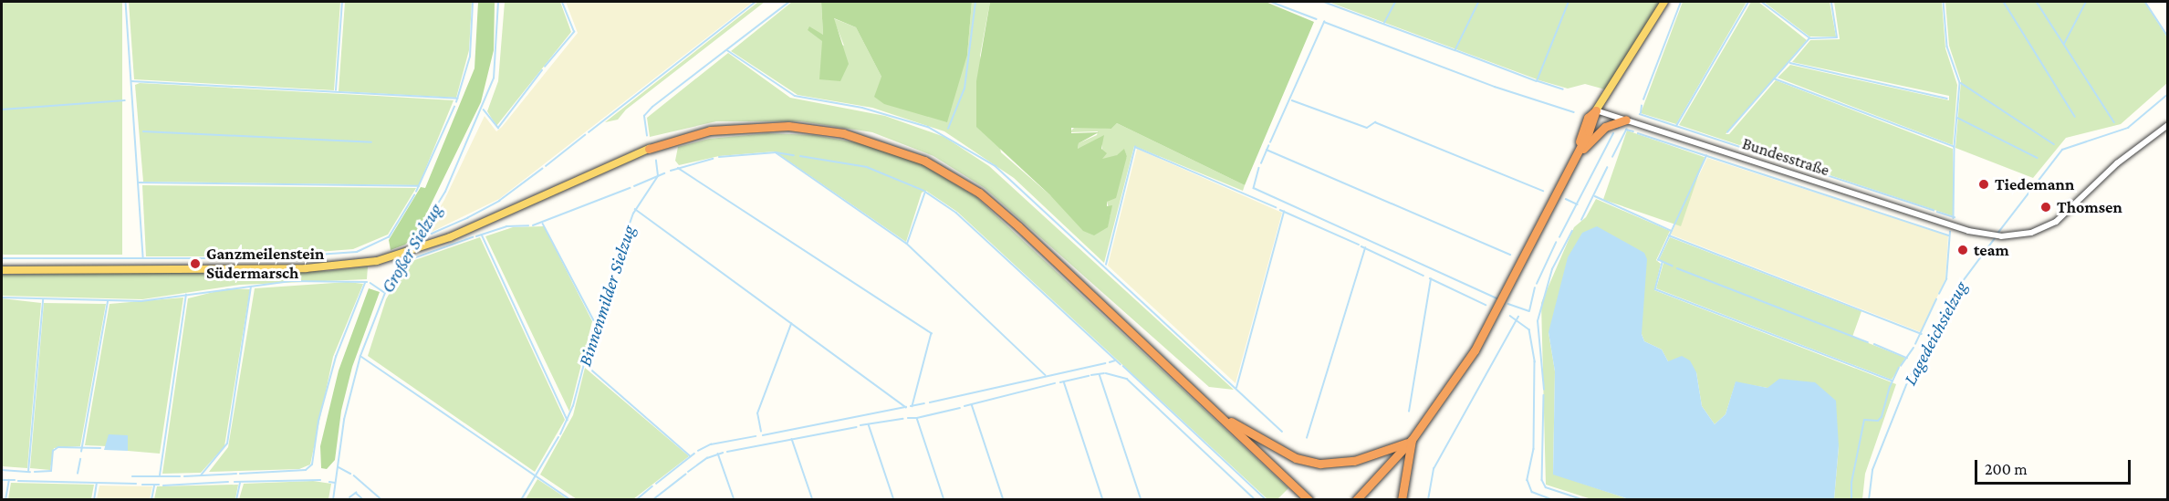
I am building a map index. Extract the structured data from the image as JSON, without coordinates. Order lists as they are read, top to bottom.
{
  "streets": {
    "street": ["Bundesstraße"]
  },
  "water": ["Großer Sielzug", "Binnenmilder Sielzug", "Lagedeichsielzug"],
  "places": [
    "Tiedemann",
    "Thomsen",
    "team",
    "Ganzmeilenstein Südermarsch"
  ],
  "scale_bar": "200 m"
}
